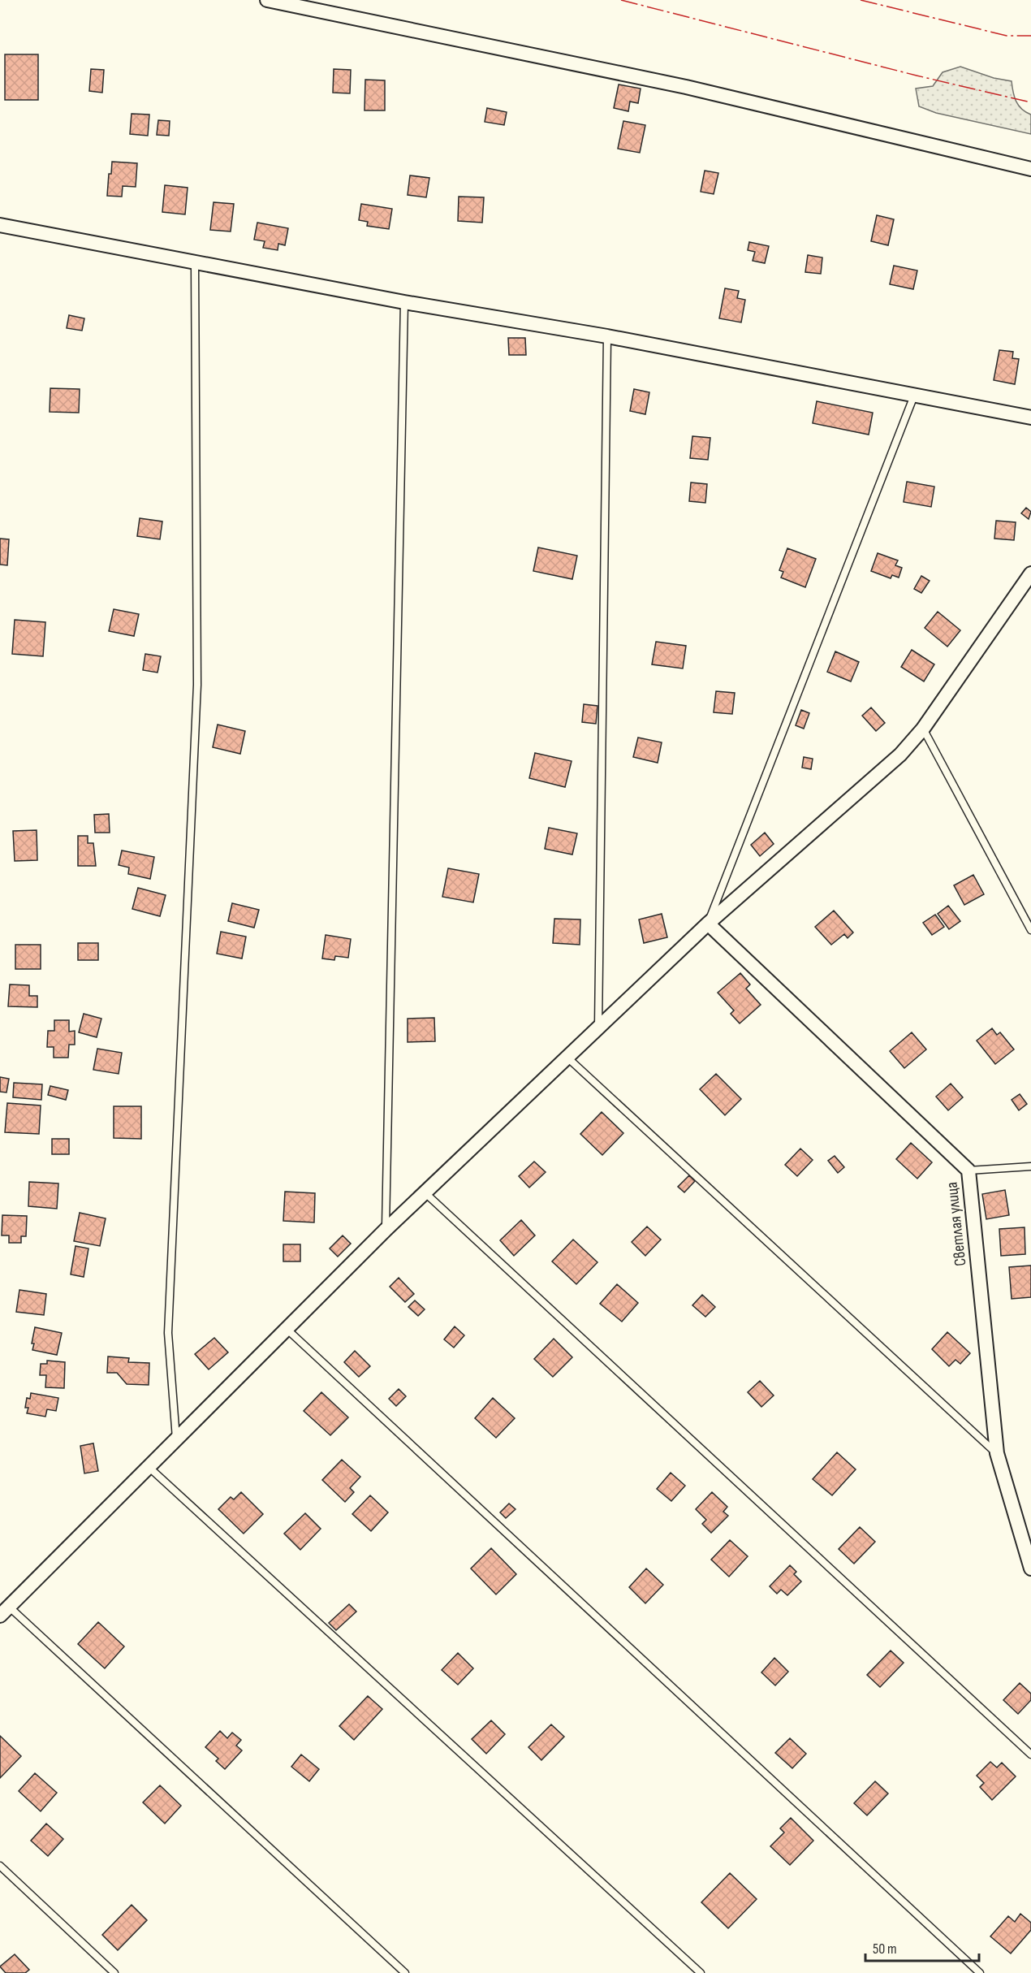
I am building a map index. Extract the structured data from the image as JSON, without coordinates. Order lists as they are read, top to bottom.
{
  "streets": {
    "street": ["Светлая улица"]
  },
  "scale_bar": "50 m"
}
